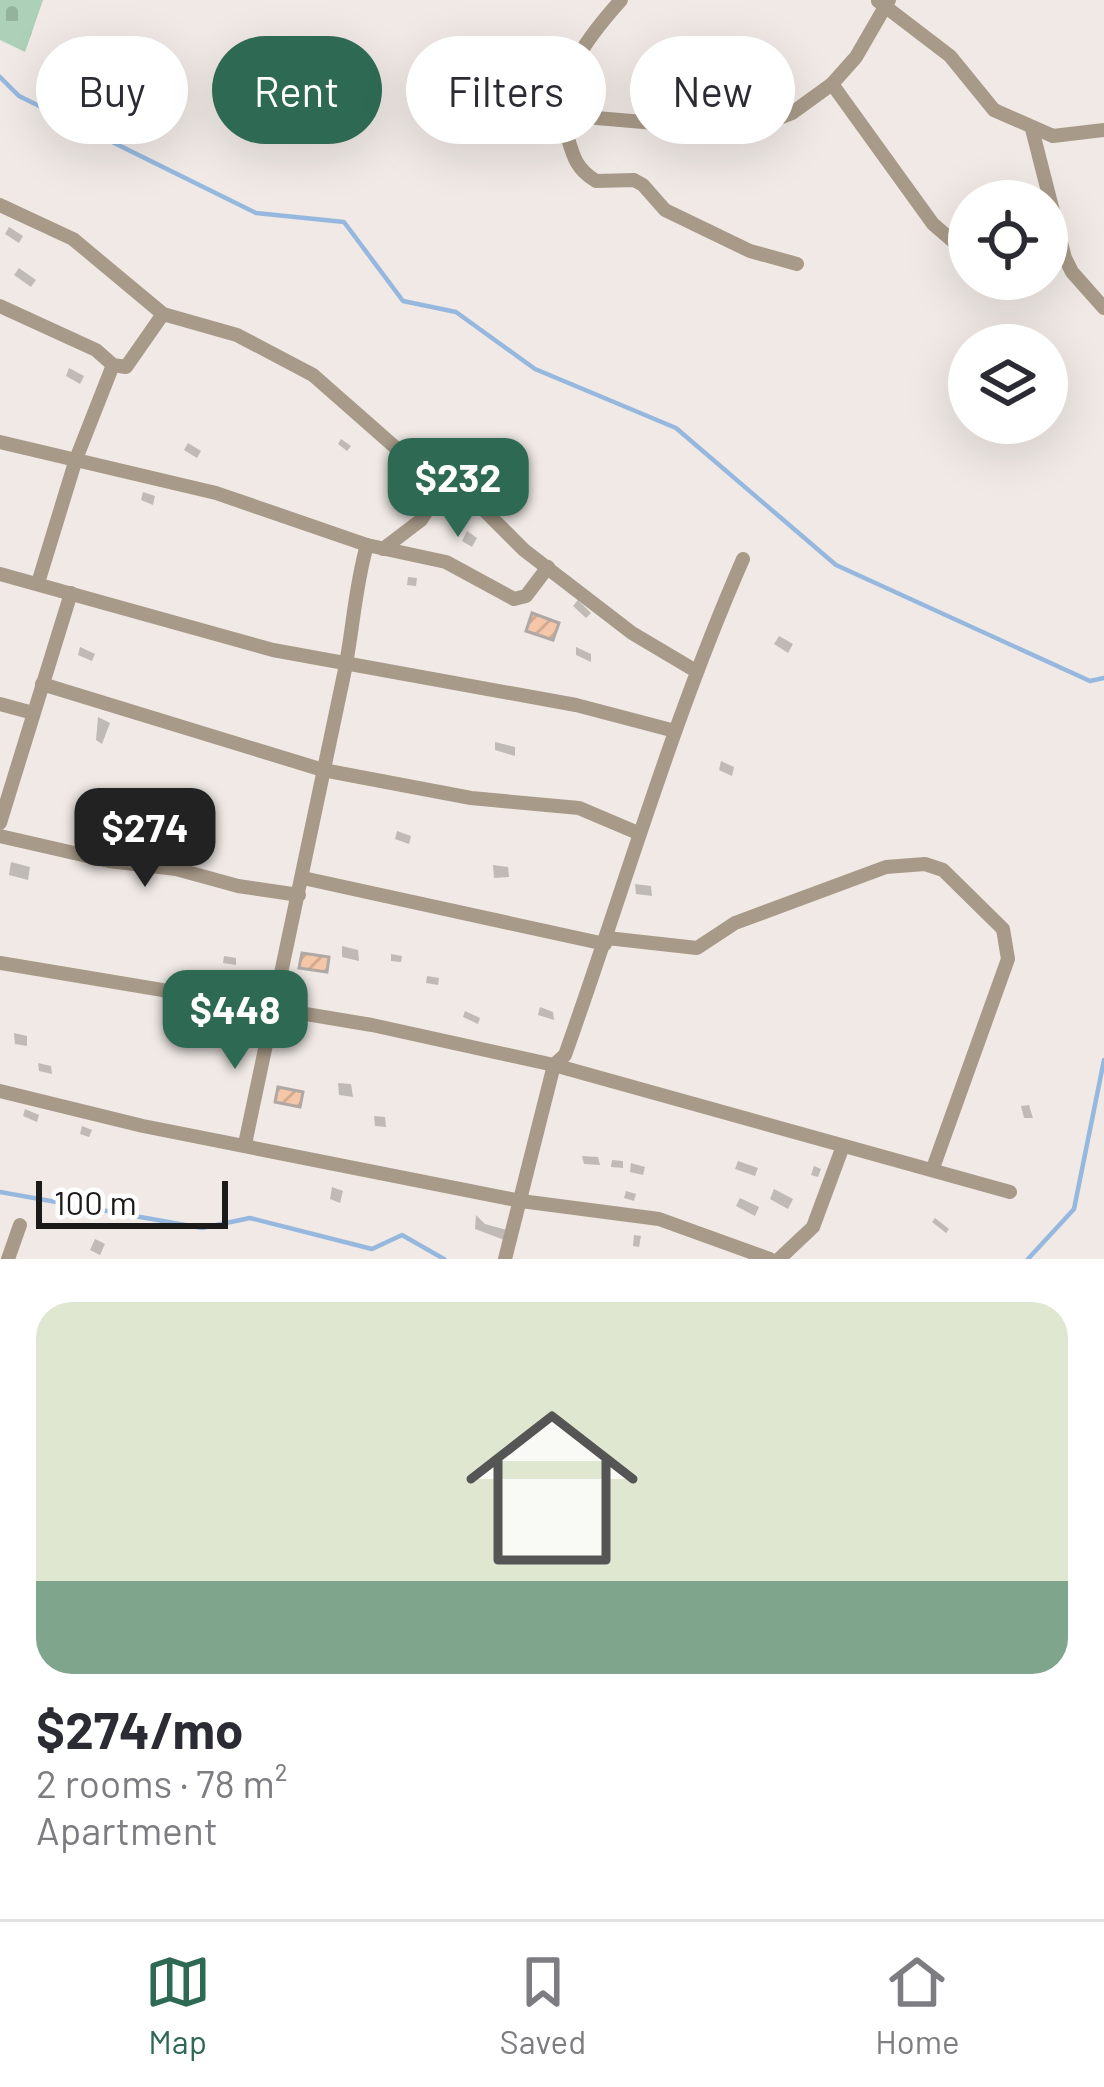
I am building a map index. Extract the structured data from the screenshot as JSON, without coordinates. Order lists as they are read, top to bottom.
{
  "scale_bar": "100 m",
  "page": {
    "chip": [
      "Buy",
      "Rent",
      "Filters",
      "New"
    ],
    "price": ["$232", "$274", "$448"],
    "scale": "100 m",
    "list": [
      {
        "name": "$274/mo",
        "note": "2 rooms · 78 m² · Apartment"
      }
    ],
    "tabs": ["Map", "Saved", "Home"]
  }
}
